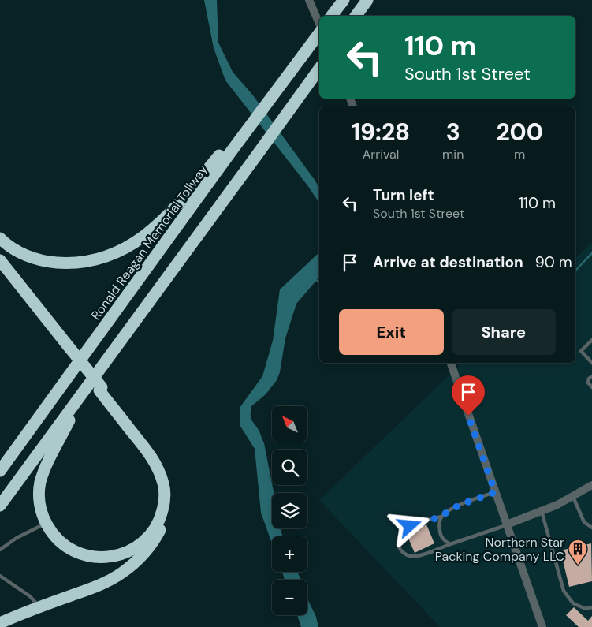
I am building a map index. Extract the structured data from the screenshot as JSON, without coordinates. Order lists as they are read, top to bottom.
{
  "streets": {
    "highway": ["Ronald Reagan Memorial Tollway"]
  },
  "places": {
    "building": ["Northern Star Packing Company LLC"]
  },
  "north": "top left",
  "page": {
    "turn": ["110 m", "South 1st Street"],
    "eta": [
      "19:28",
      "Arrival",
      "3",
      "min",
      "200",
      "m"
    ],
    "list": [
      {
        "name": "Turn left",
        "note": "South 1st Street",
        "value": "110 m"
      },
      {
        "name": "Arrive at destination",
        "value": "90 m"
      }
    ],
    "buttons": ["Exit", "Share"],
    "map_buttons": ["+", "−"]
  }
}
